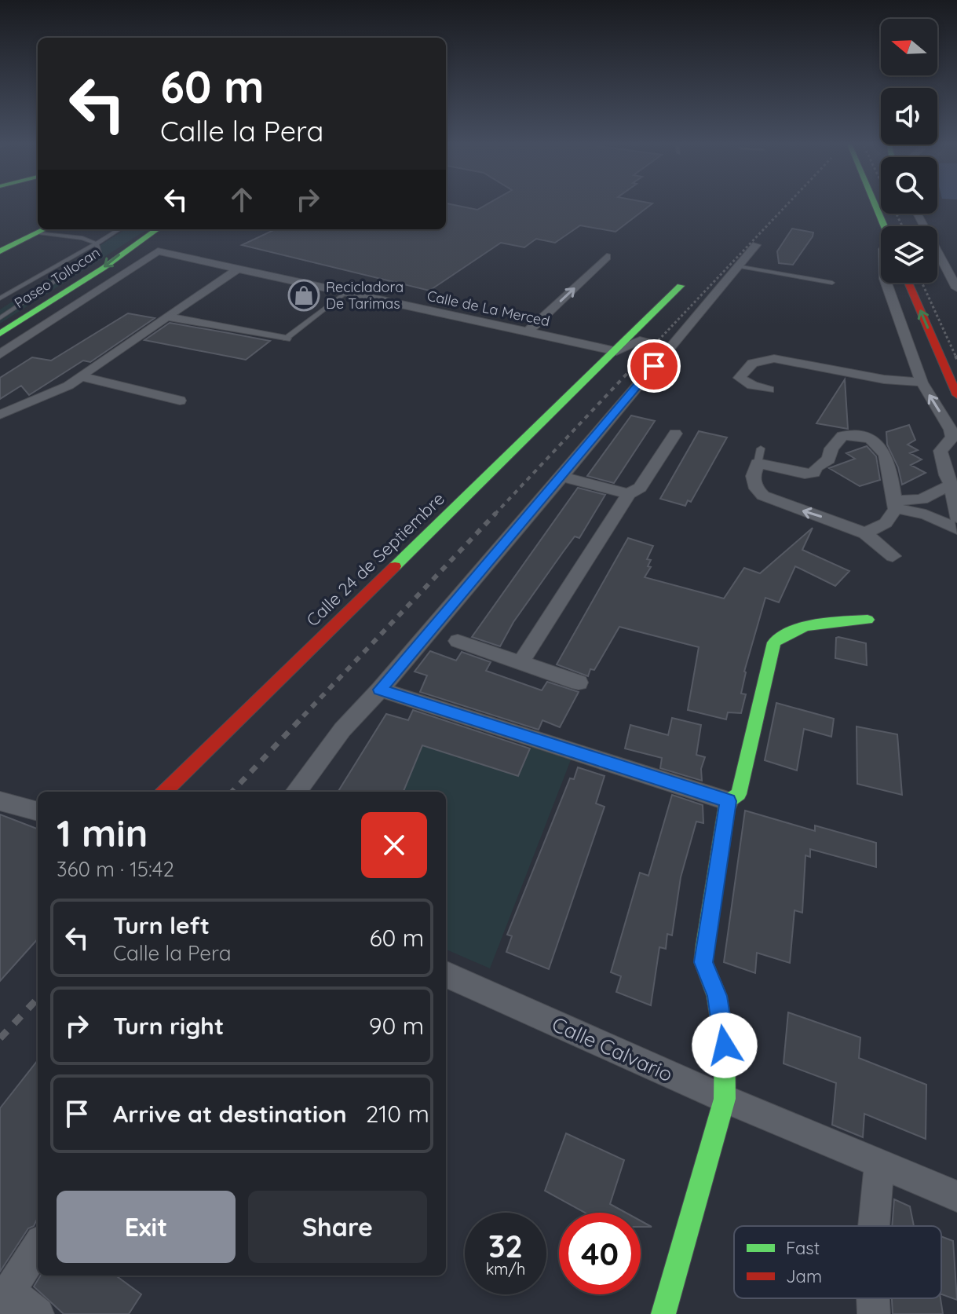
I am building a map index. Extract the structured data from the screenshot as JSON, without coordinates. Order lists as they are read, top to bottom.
{
  "streets": {
    "main road": ["Paseo Tollocan", "Calle 24 de Septiembre"],
    "street": ["Calle de La Merced", "Calle Calvario"]
  },
  "crossings": [
    ["Calle de La Merced", "Calle 24 de Septiembre"]
  ],
  "one_way": ["Paseo Tollocan"],
  "places": {
    "shop": ["Recicladora De Tarimas"]
  },
  "legend": ["Fast", "Jam"],
  "north": "left",
  "page": {
    "turn": ["60 m", "Calle la Pera"],
    "heading": ["1 min", "360 m · 15:42"],
    "list": [
      {
        "name": "Turn left",
        "note": "Calle la Pera",
        "value": "60 m"
      },
      {
        "name": "Turn right",
        "value": "90 m"
      },
      {
        "name": "Arrive at destination",
        "value": "210 m"
      }
    ],
    "buttons": ["Exit", "Share"],
    "speed": "32 km/h",
    "limit": "40"
  }
}
